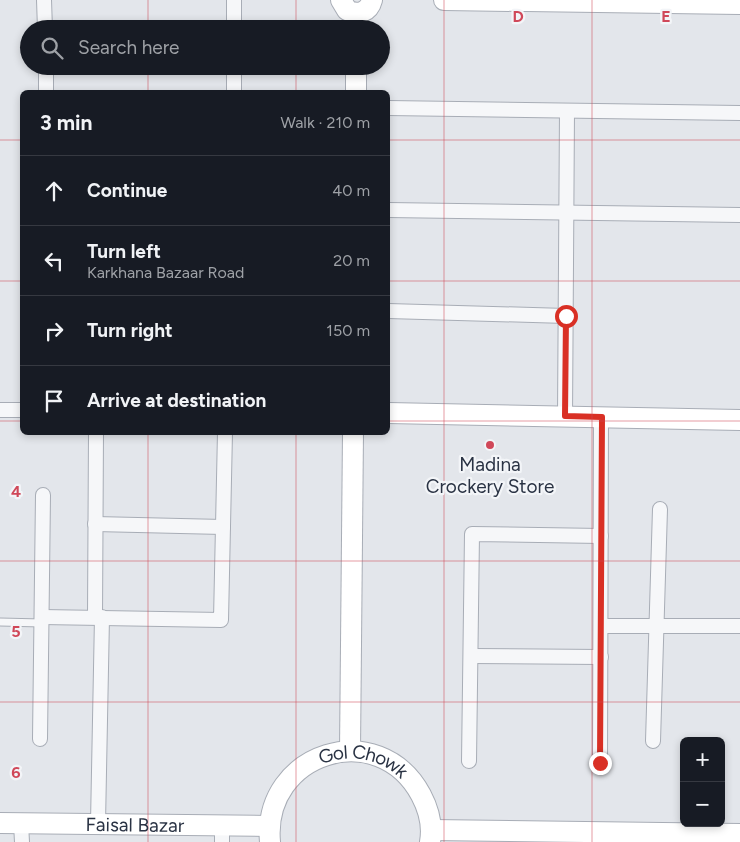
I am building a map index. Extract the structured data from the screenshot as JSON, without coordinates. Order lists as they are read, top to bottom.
{
  "streets": {
    "main road": ["Gol Chowk", "Faisal Bazar"]
  },
  "crossings": [
    ["Gol Chowk", "Faisal Bazar"]
  ],
  "places": ["Madina Crockery Store"],
  "page": {
    "search": "Search here",
    "heading": ["3 min", "Walk · 210 m"],
    "list": [
      ["Continue", "40 m"],
      ["Turn left", "Karkhana Bazaar Road", "20 m"],
      ["Turn right", "150 m"],
      "Arrive at destination"
    ],
    "map_buttons": ["+", "−"]
  },
  "grid": {
    "columns": ["D", "E"],
    "rows": ["4", "5", "6"]
  }
}
